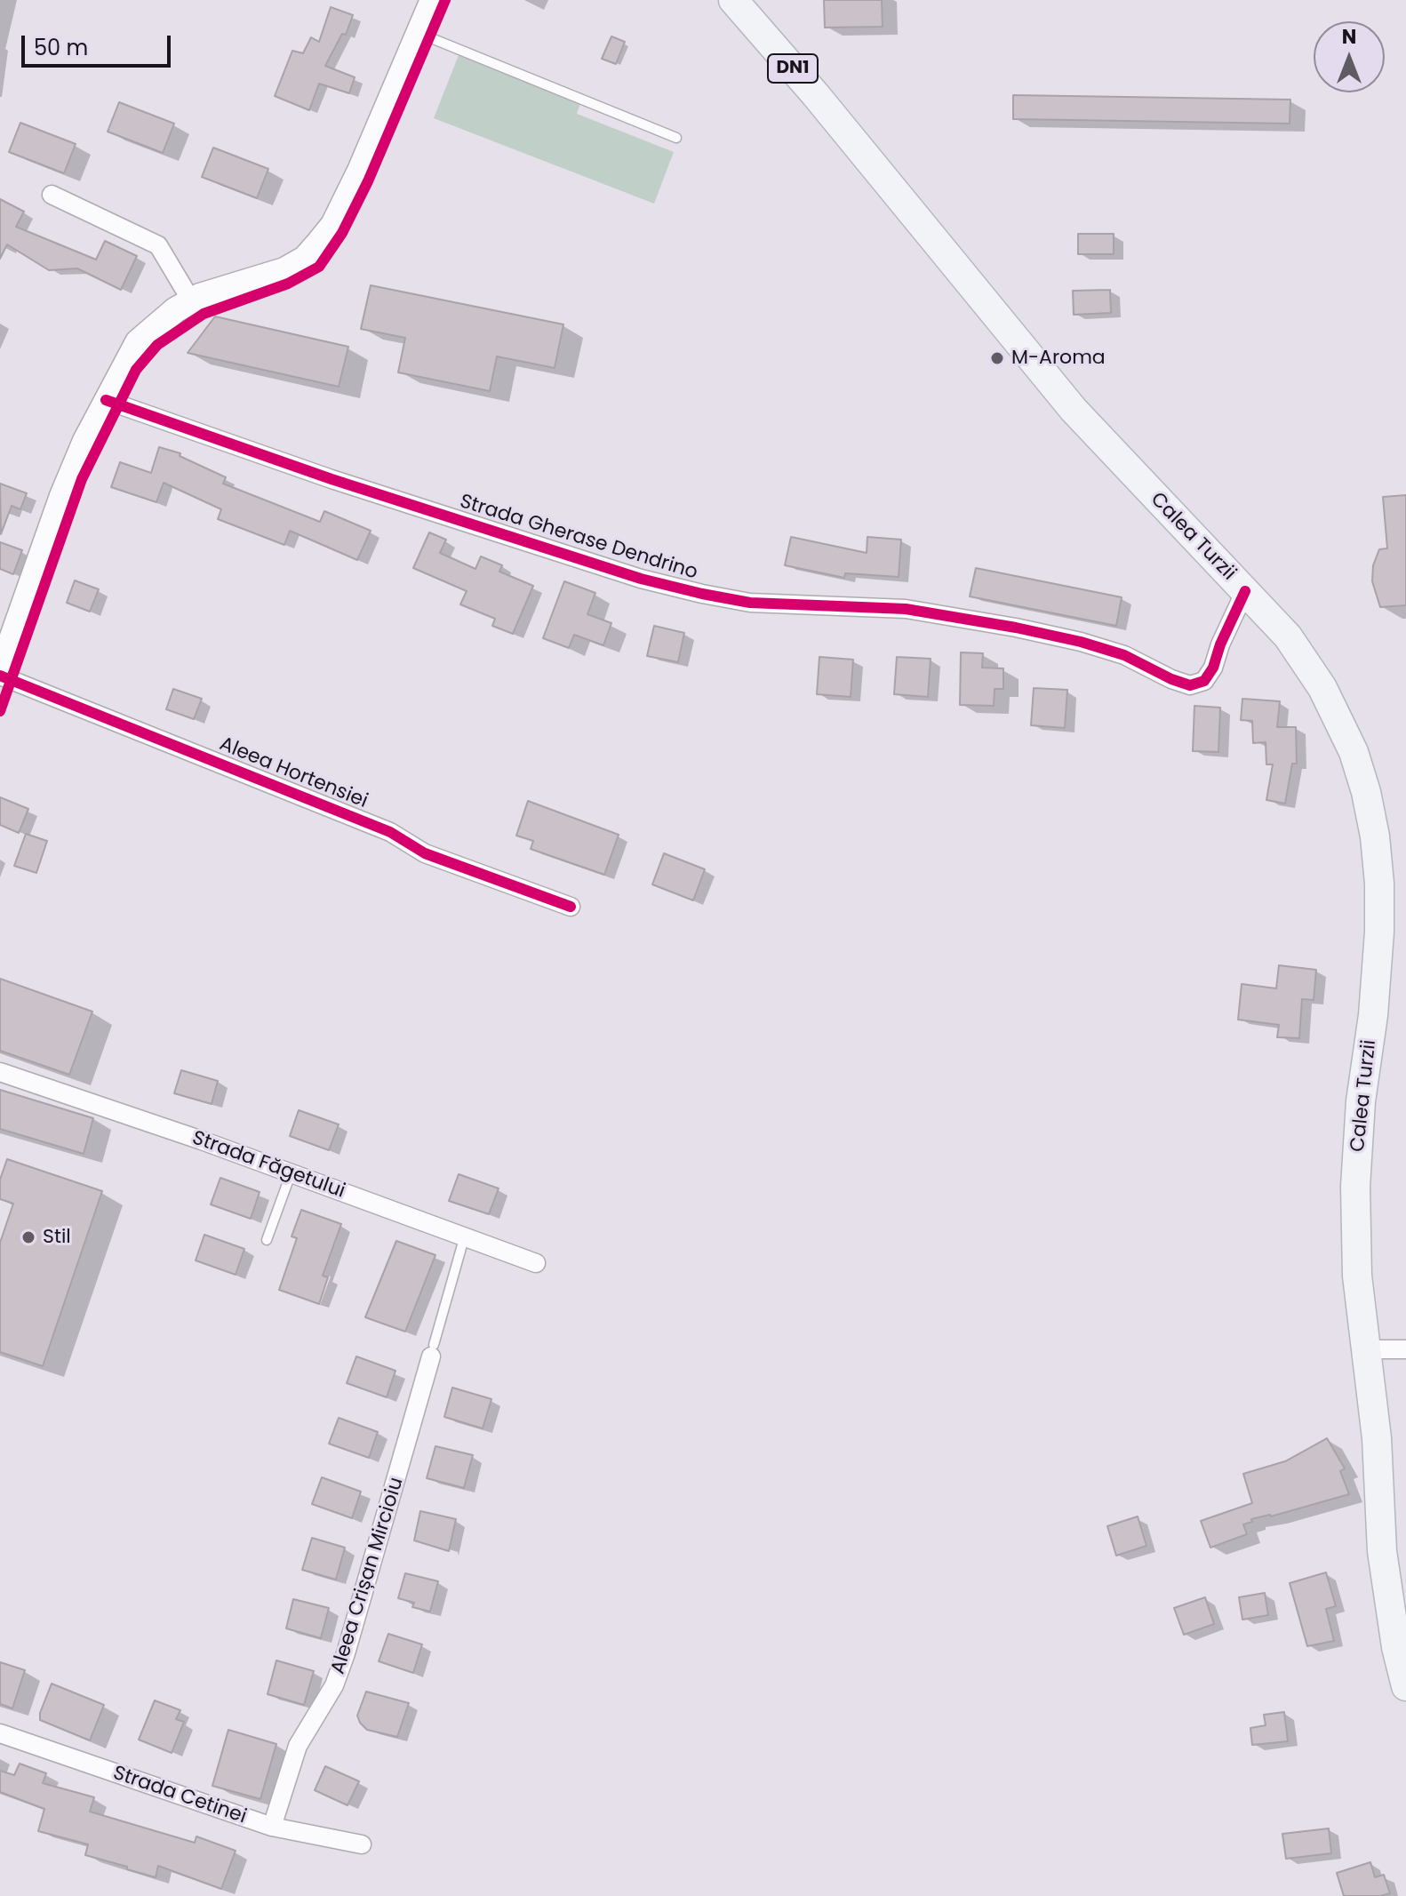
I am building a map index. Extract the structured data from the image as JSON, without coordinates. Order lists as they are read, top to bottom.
{
  "streets": {
    "main road": ["DN1", "Calea Turzii"],
    "street": [
      "Strada Gherase Dendrino",
      "Aleea Hortensiei",
      "Strada Făgetului",
      "Aleea Crișan Mircioiu",
      "Strada Cetinei"
    ]
  },
  "crossings": [
    ["Calea Turzii", "Strada Gherase Dendrino"],
    ["Aleea Crișan Mircioiu", "Strada Cetinei"]
  ],
  "places": ["M-Aroma", "Stil"],
  "scale_bar": "50 m",
  "north": "top"
}
